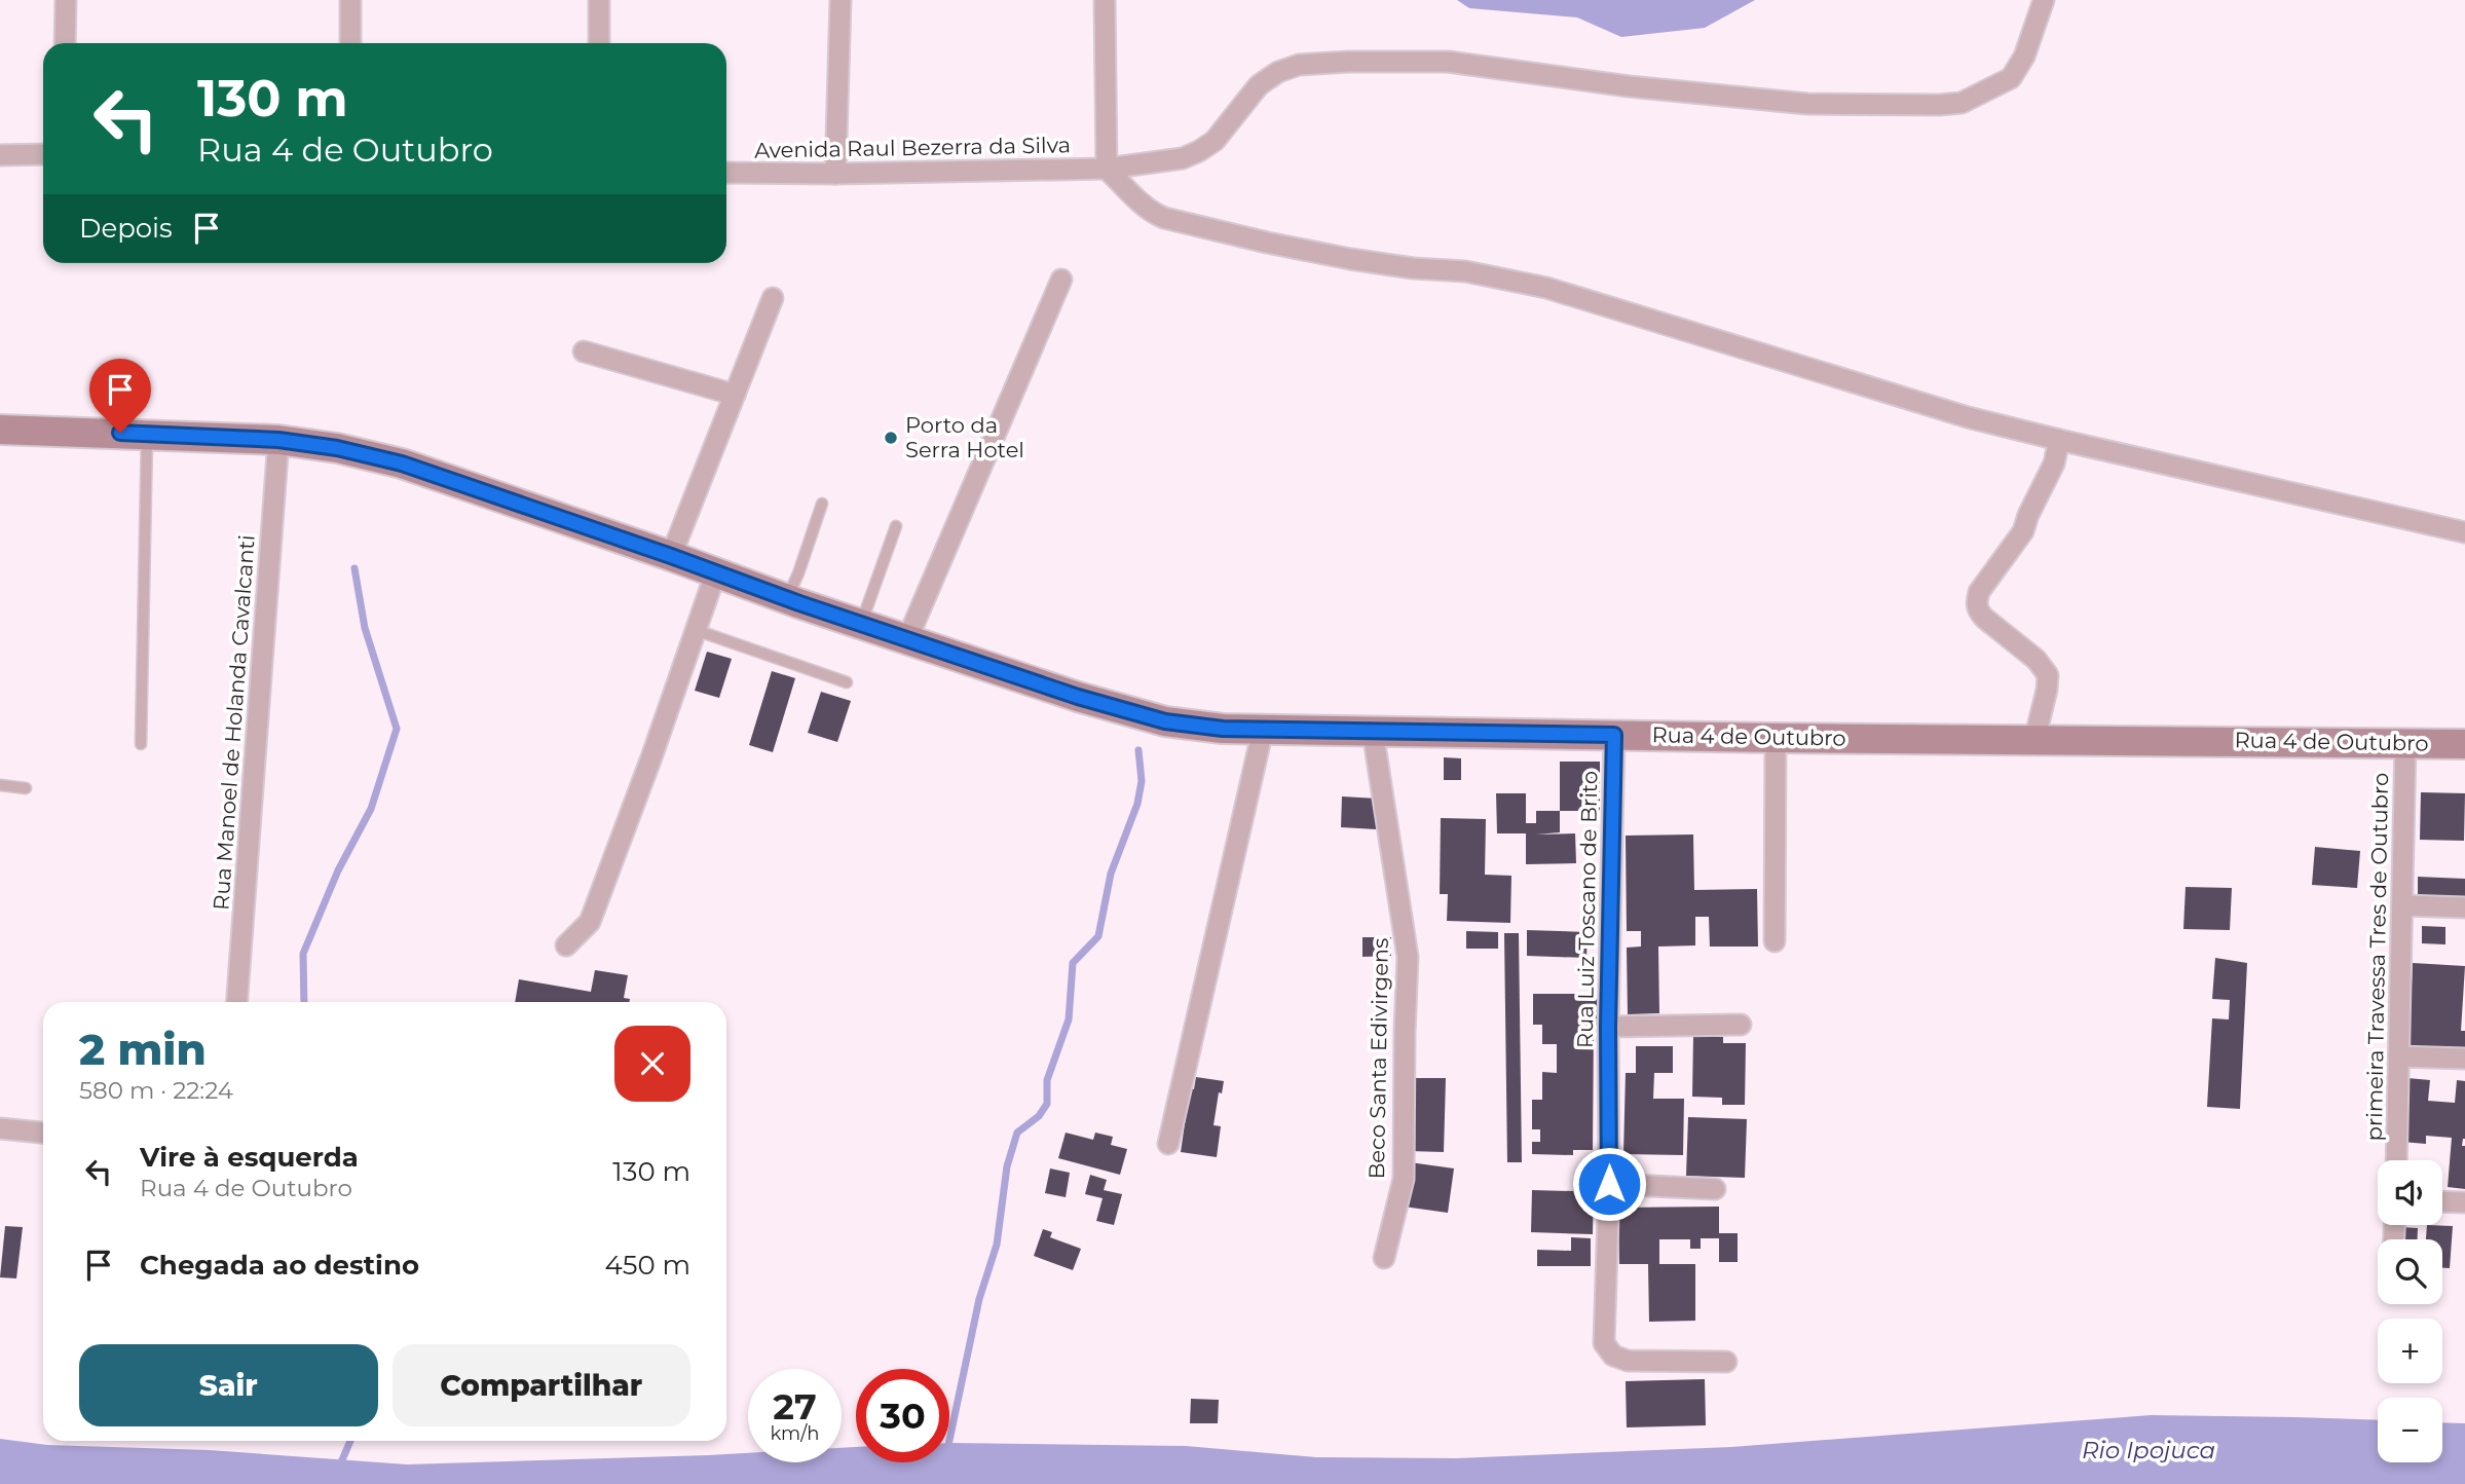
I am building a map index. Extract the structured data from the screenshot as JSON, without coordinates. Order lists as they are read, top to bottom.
{
  "streets": {
    "main road": ["Rua 4 de Outubro"],
    "street": [
      "Avenida Raul Bezerra da Silva",
      "Rua Manoel de Holanda Cavalcanti",
      "Rua Luiz Toscano de Brito",
      "primeira Travessa Tres de Outubro",
      "Beco Santa Edivirgens"
    ]
  },
  "crossings": [
    ["Rua Manoel de Holanda Cavalcanti", "Rua 4 de Outubro"],
    ["Rua 4 de Outubro", "Rua Luiz Toscano de Brito"],
    ["Rua 4 de Outubro", "primeira Travessa Tres de Outubro"],
    ["Rua 4 de Outubro", "Beco Santa Edivirgens"]
  ],
  "water": ["Rio Ipojuca"],
  "places": ["Porto da Serra Hotel"],
  "page": {
    "turn": ["130 m", "Rua 4 de Outubro"],
    "then": "Depois",
    "heading": ["2 min", "580 m · 22:24"],
    "list": [
      {
        "name": "Vire à esquerda",
        "note": "Rua 4 de Outubro",
        "value": "130 m"
      },
      {
        "name": "Chegada ao destino",
        "value": "450 m"
      }
    ],
    "map_buttons": ["+", "−"],
    "buttons": ["Sair", "Compartilhar"],
    "speed": "27 km/h",
    "limit": "30"
  }
}
